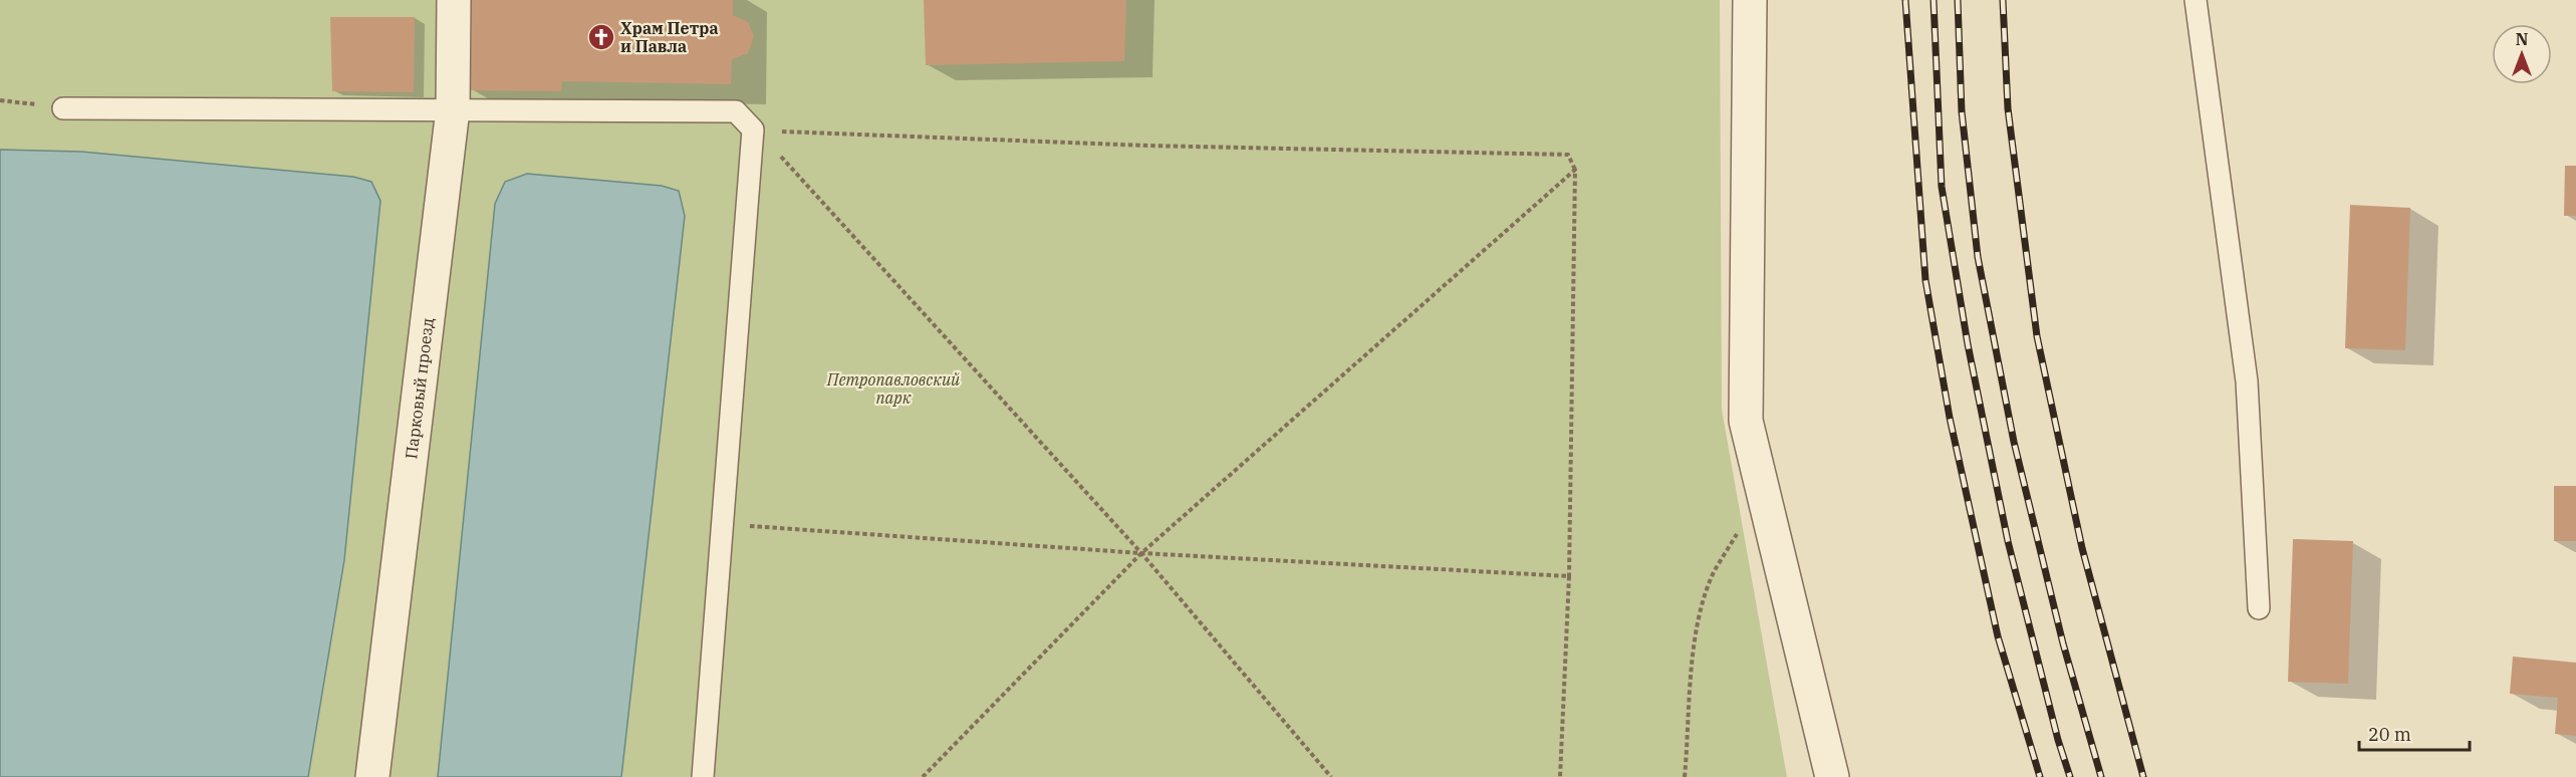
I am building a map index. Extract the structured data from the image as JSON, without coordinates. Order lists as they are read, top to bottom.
{
  "streets": {
    "street": ["Парковый проезд"]
  },
  "parks": ["Петропавловский парк"],
  "places": {
    "church": ["Храм Петра и Павла"]
  },
  "scale_bar": "20 m",
  "north": "top"
}
